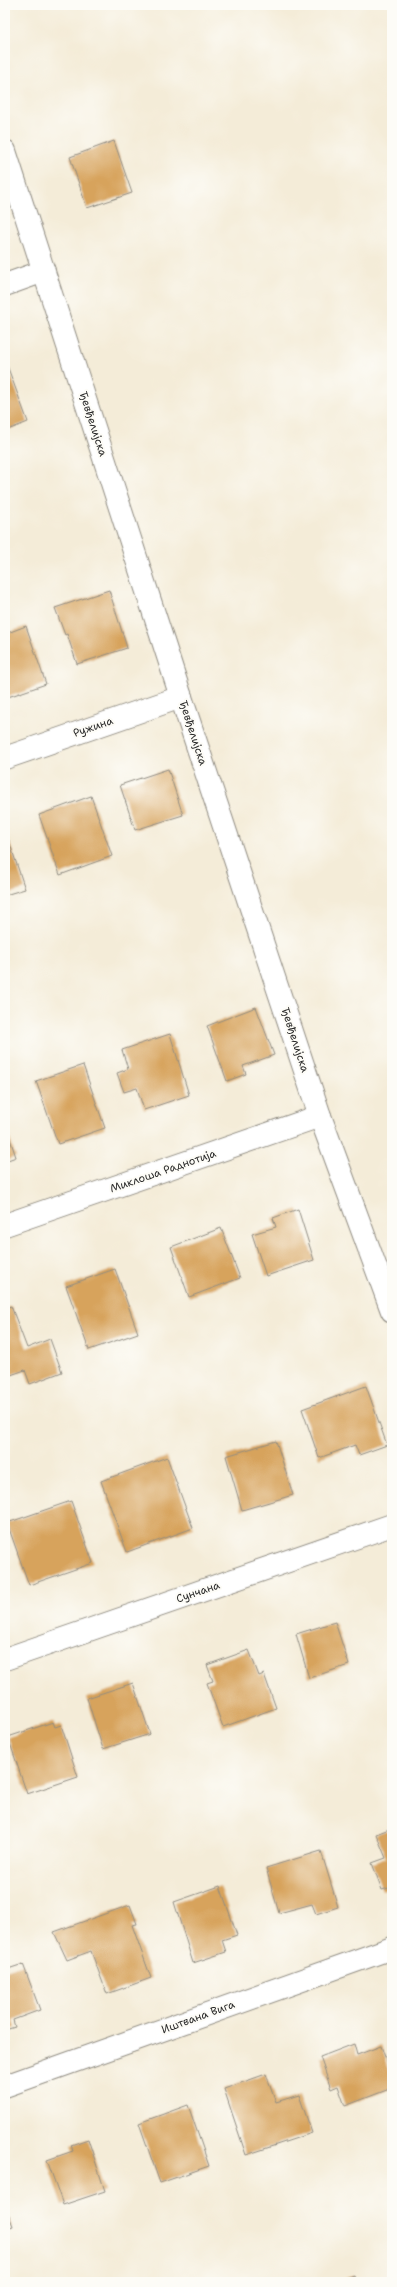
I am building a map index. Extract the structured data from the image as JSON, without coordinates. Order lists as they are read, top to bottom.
{
  "streets": {
    "street": [
      "Ђевђелијска",
      "Ружина",
      "Миклоша Раднотија",
      "Сунчана",
      "Иштвана Вига"
    ]
  },
  "crossings": [
    ["Ђевђелијска", "Ружина"],
    ["Ђевђелијска", "Миклоша Раднотија"]
  ]
}
